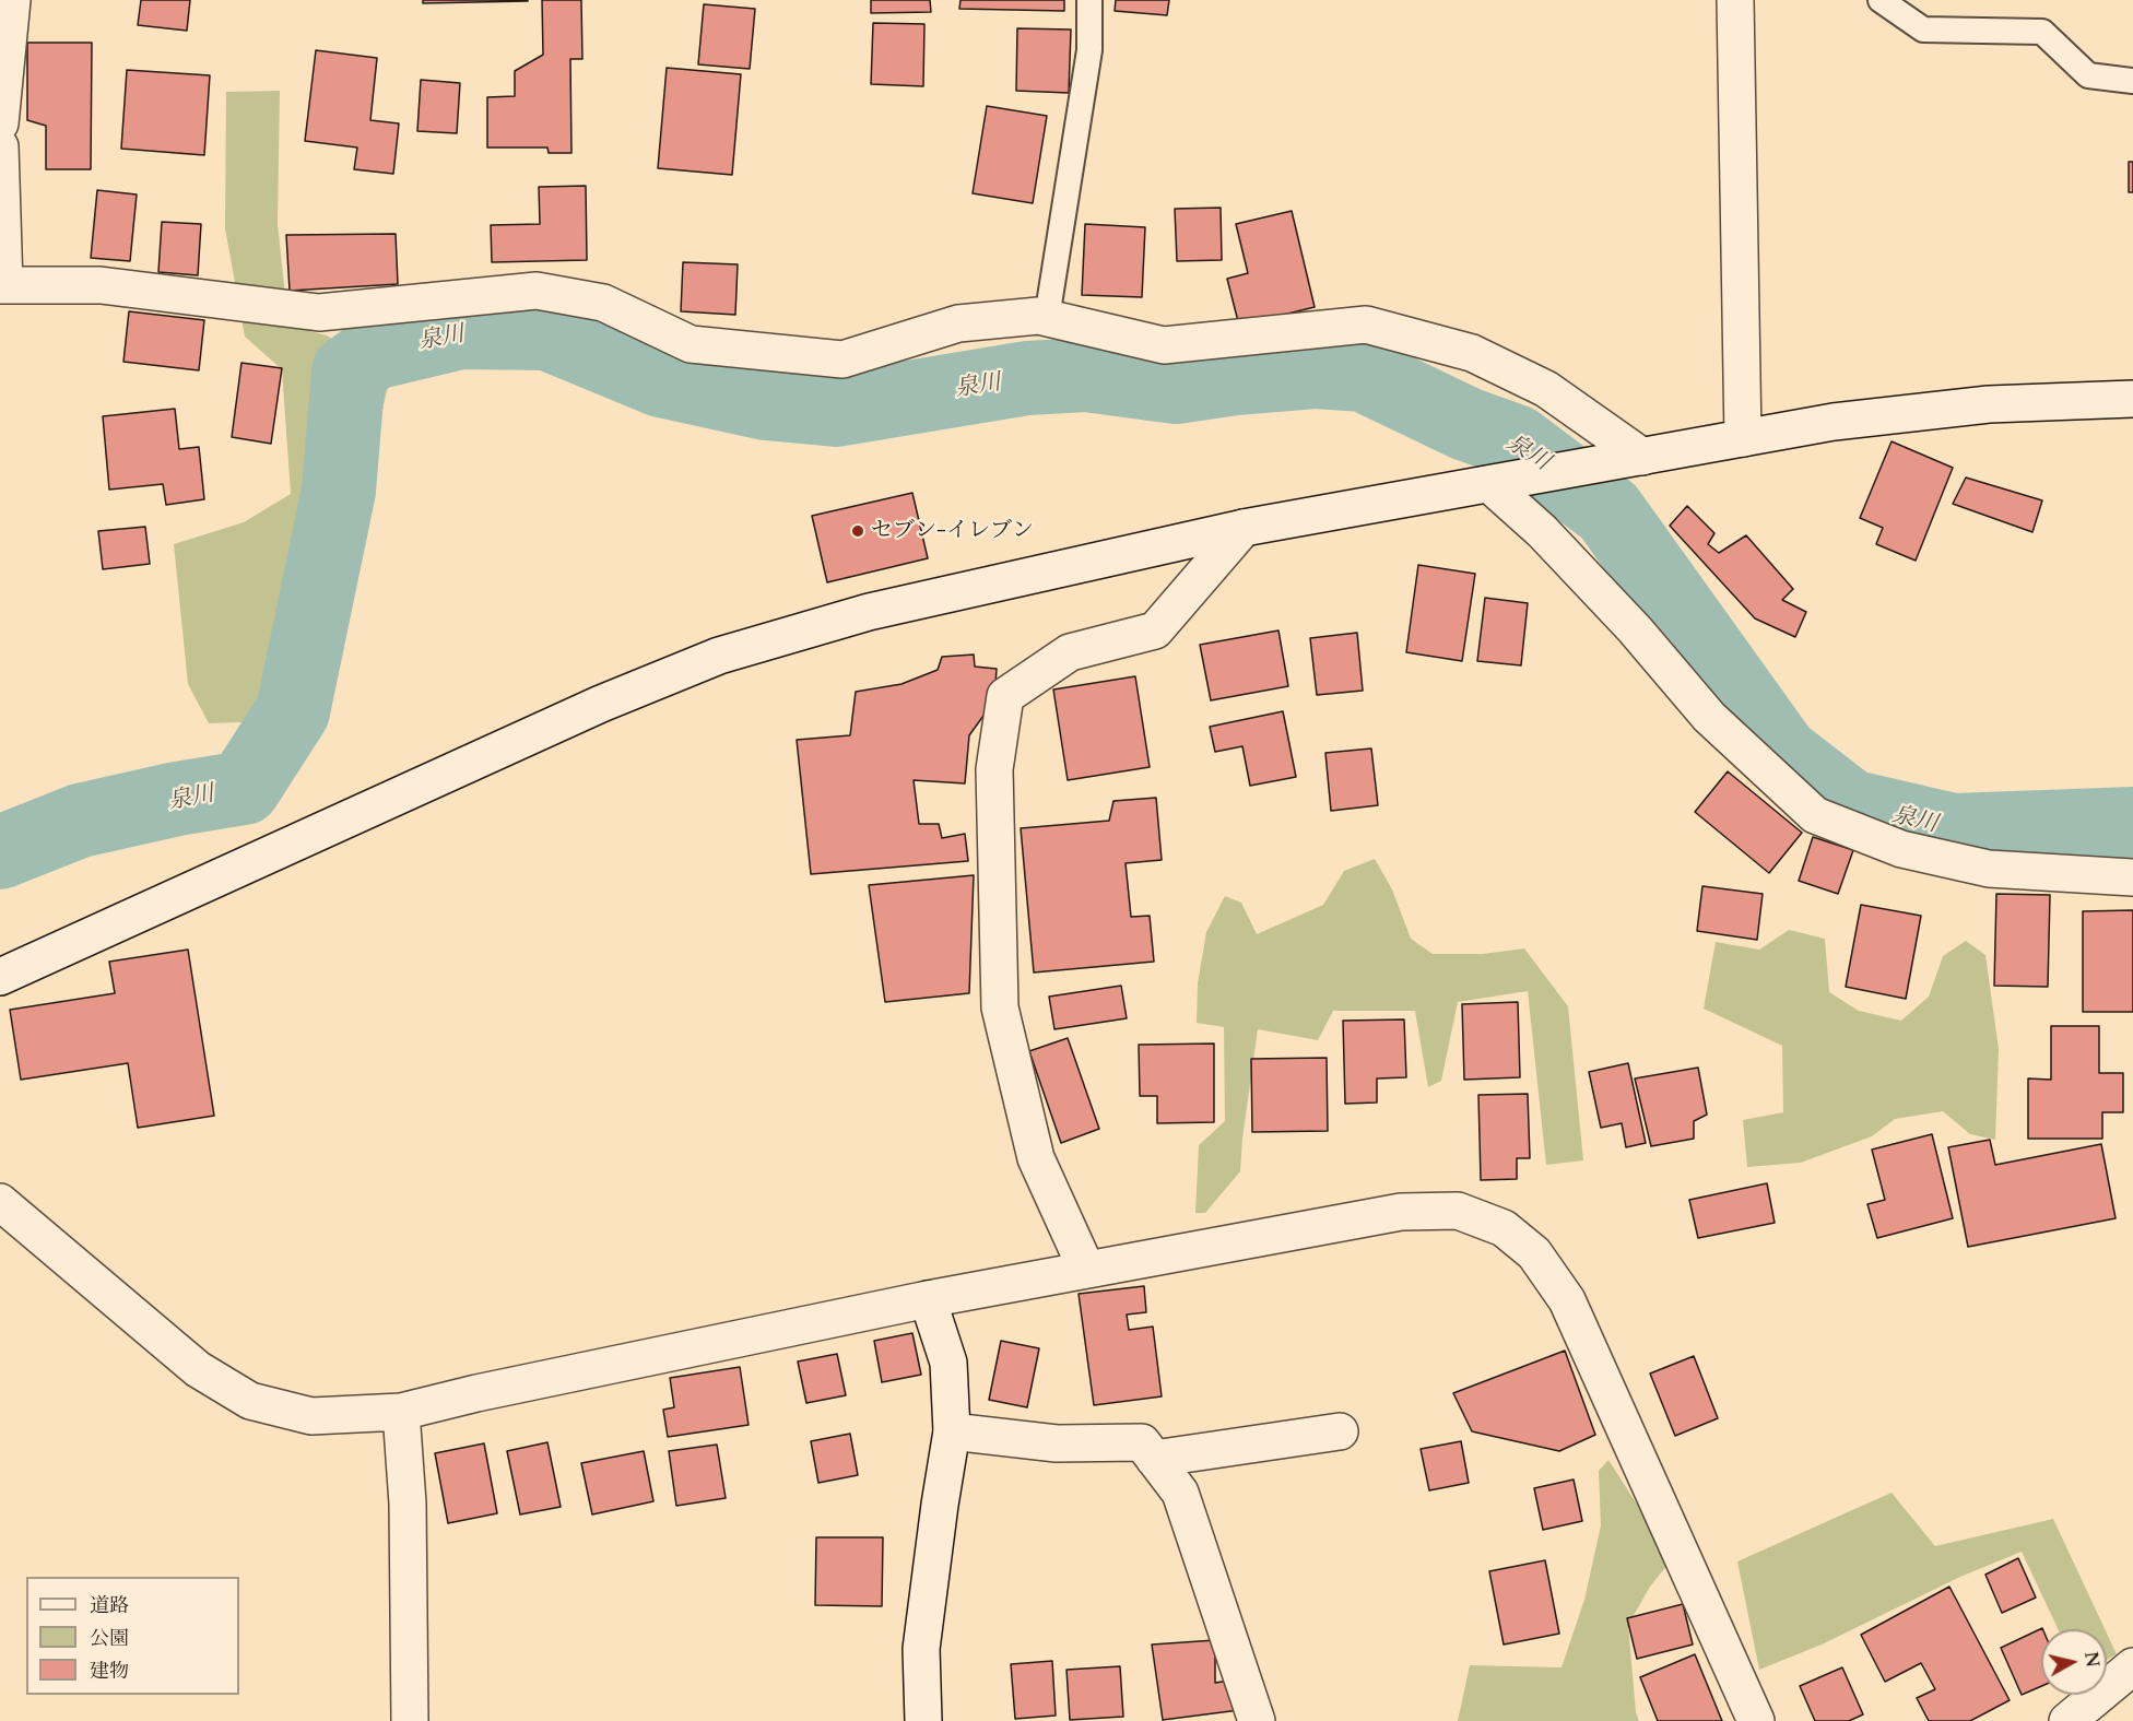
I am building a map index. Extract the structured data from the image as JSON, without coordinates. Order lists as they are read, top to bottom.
{
  "water": ["泉川"],
  "places": ["セブン-イレブン"],
  "legend": ["道路", "公園", "建物"],
  "north": "right"
}
